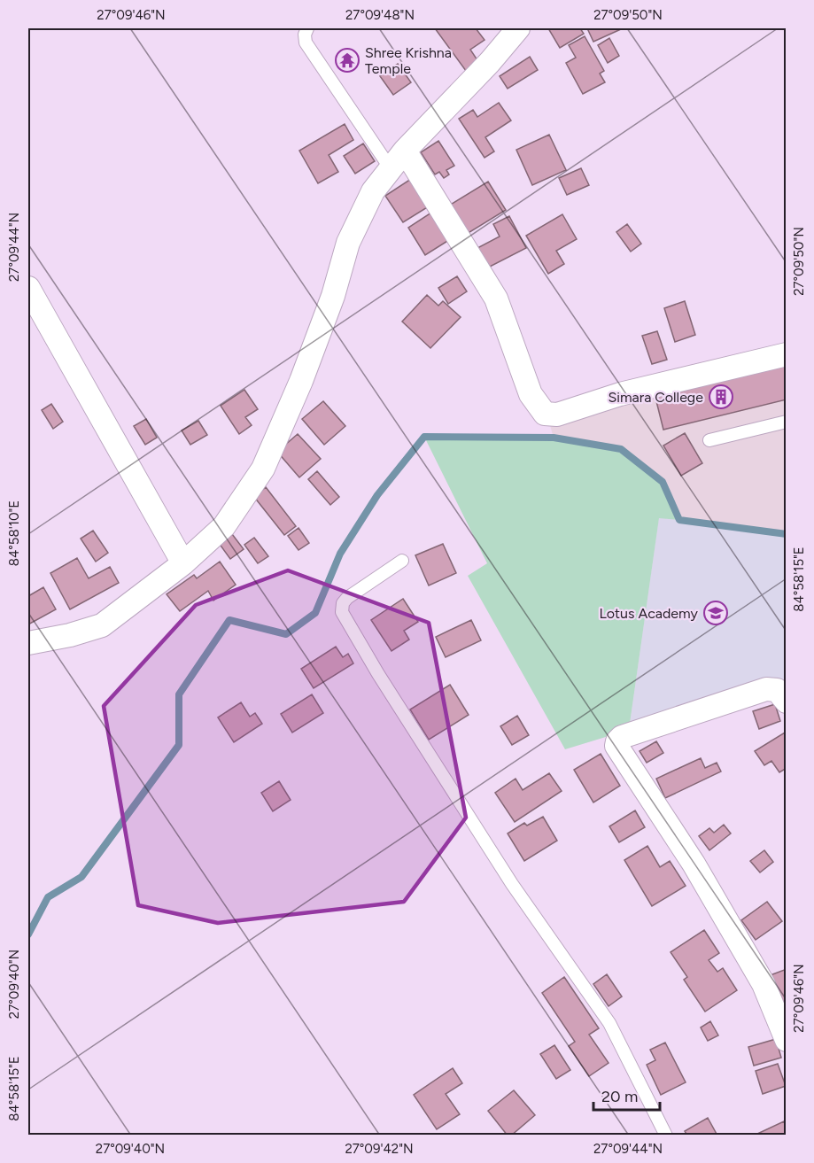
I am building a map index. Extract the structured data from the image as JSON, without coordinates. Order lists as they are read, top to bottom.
{
  "places": {
    "temple": ["Shree Krishna Temple"],
    "building": ["Simara College"],
    "school or university": ["Lotus Academy"]
  },
  "scale_bar": "20 m",
  "coordinates": [
    "27°09'46\"N",
    "27°09'48\"N",
    "27°09'50\"N",
    "27°09'44\"N",
    "84°58'10\"E",
    "84°58'15\"E",
    "27°09'40\"N",
    "27°09'42\"N"
  ]
}
